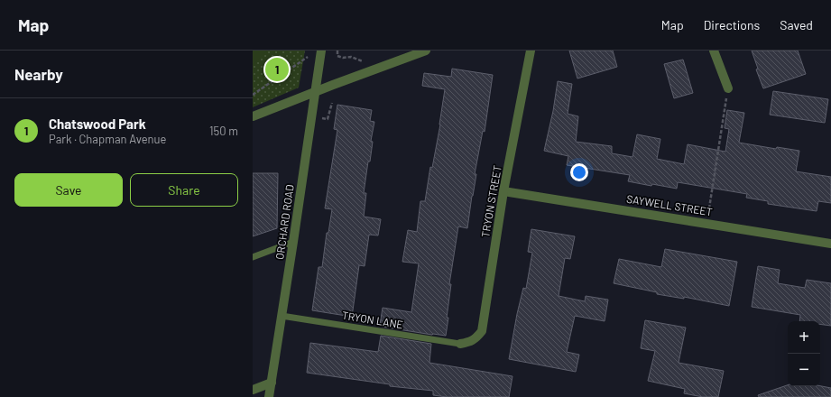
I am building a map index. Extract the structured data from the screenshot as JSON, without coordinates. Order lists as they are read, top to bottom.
{
  "streets": {
    "street": ["TRYON STREET", "SAYWELL STREET", "ORCHARD ROAD"],
    "lane": ["TRYON LANE"]
  },
  "crossings": [
    ["TRYON STREET", "SAYWELL STREET"],
    ["TRYON STREET", "TRYON LANE"],
    ["ORCHARD ROAD", "TRYON LANE"]
  ],
  "page": {
    "header": "Map",
    "nav": ["Map", "Directions", "Saved"],
    "heading": "Nearby",
    "pins": "1",
    "list": [
      {
        "mark": "1",
        "name": "Chatswood Park",
        "note": "Park · Chapman Avenue",
        "value": "150 m"
      }
    ],
    "buttons": ["Save", "Share"],
    "map_buttons": ["+", "−"]
  }
}
